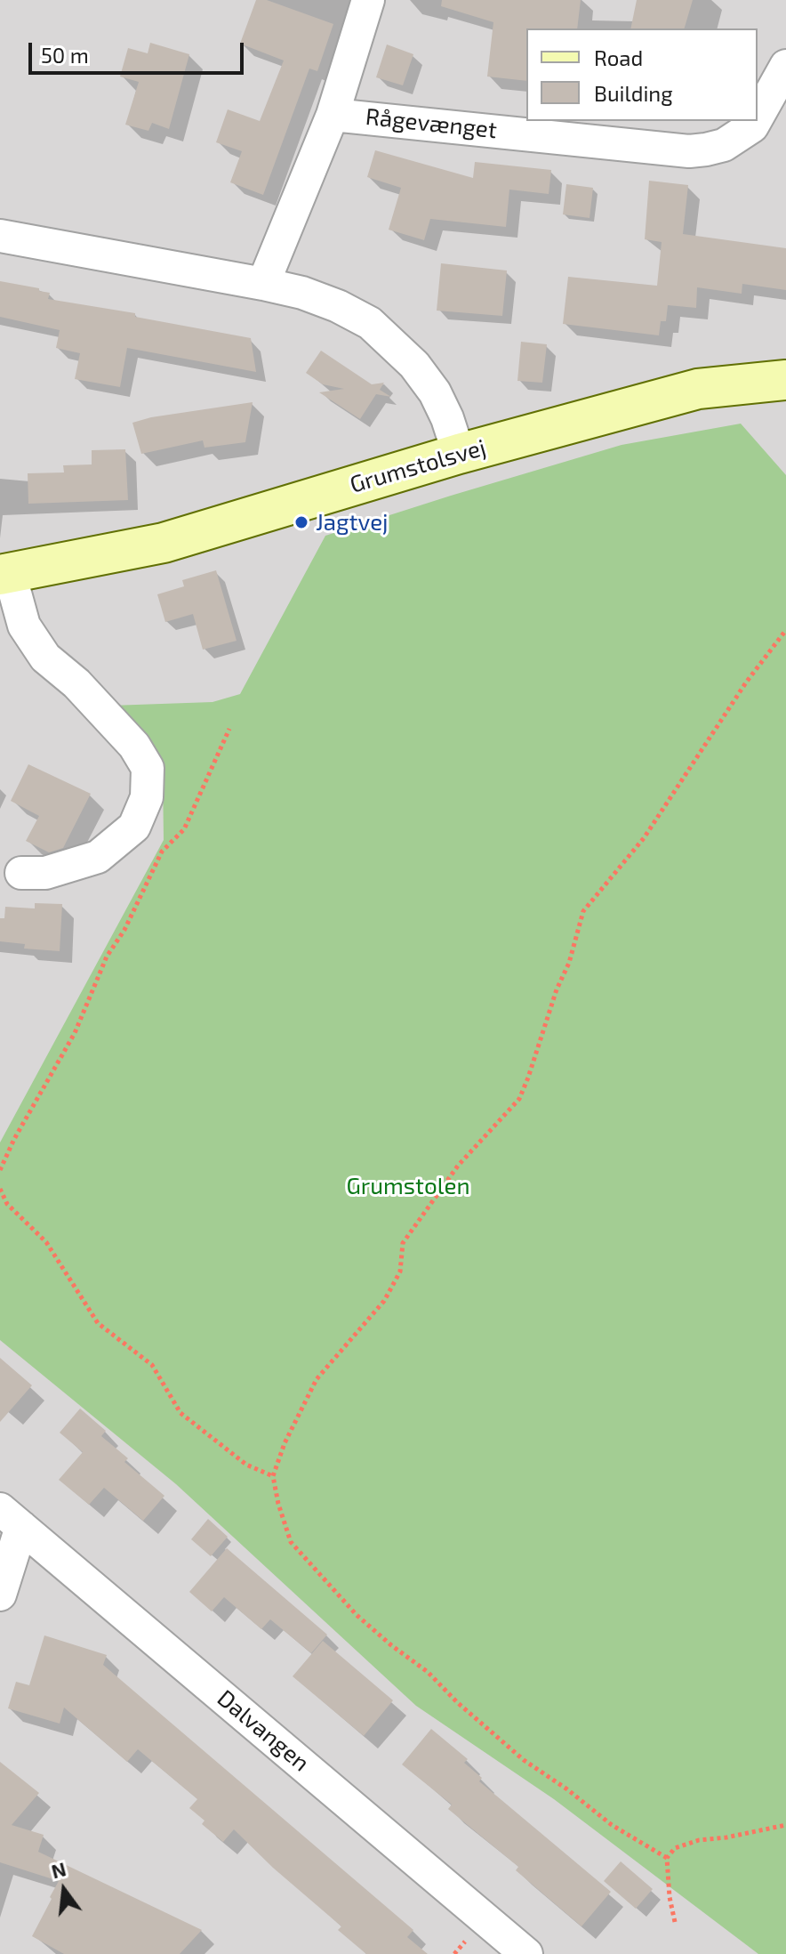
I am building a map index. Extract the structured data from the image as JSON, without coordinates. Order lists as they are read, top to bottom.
{
  "streets": {
    "street": ["Rågevænget", "Grumstolsvej", "Dalvangen"]
  },
  "parks": ["Grumstolen"],
  "places": ["Jagtvej"],
  "legend": ["Road", "Building"],
  "scale_bar": "50 m",
  "north": "top"
}
